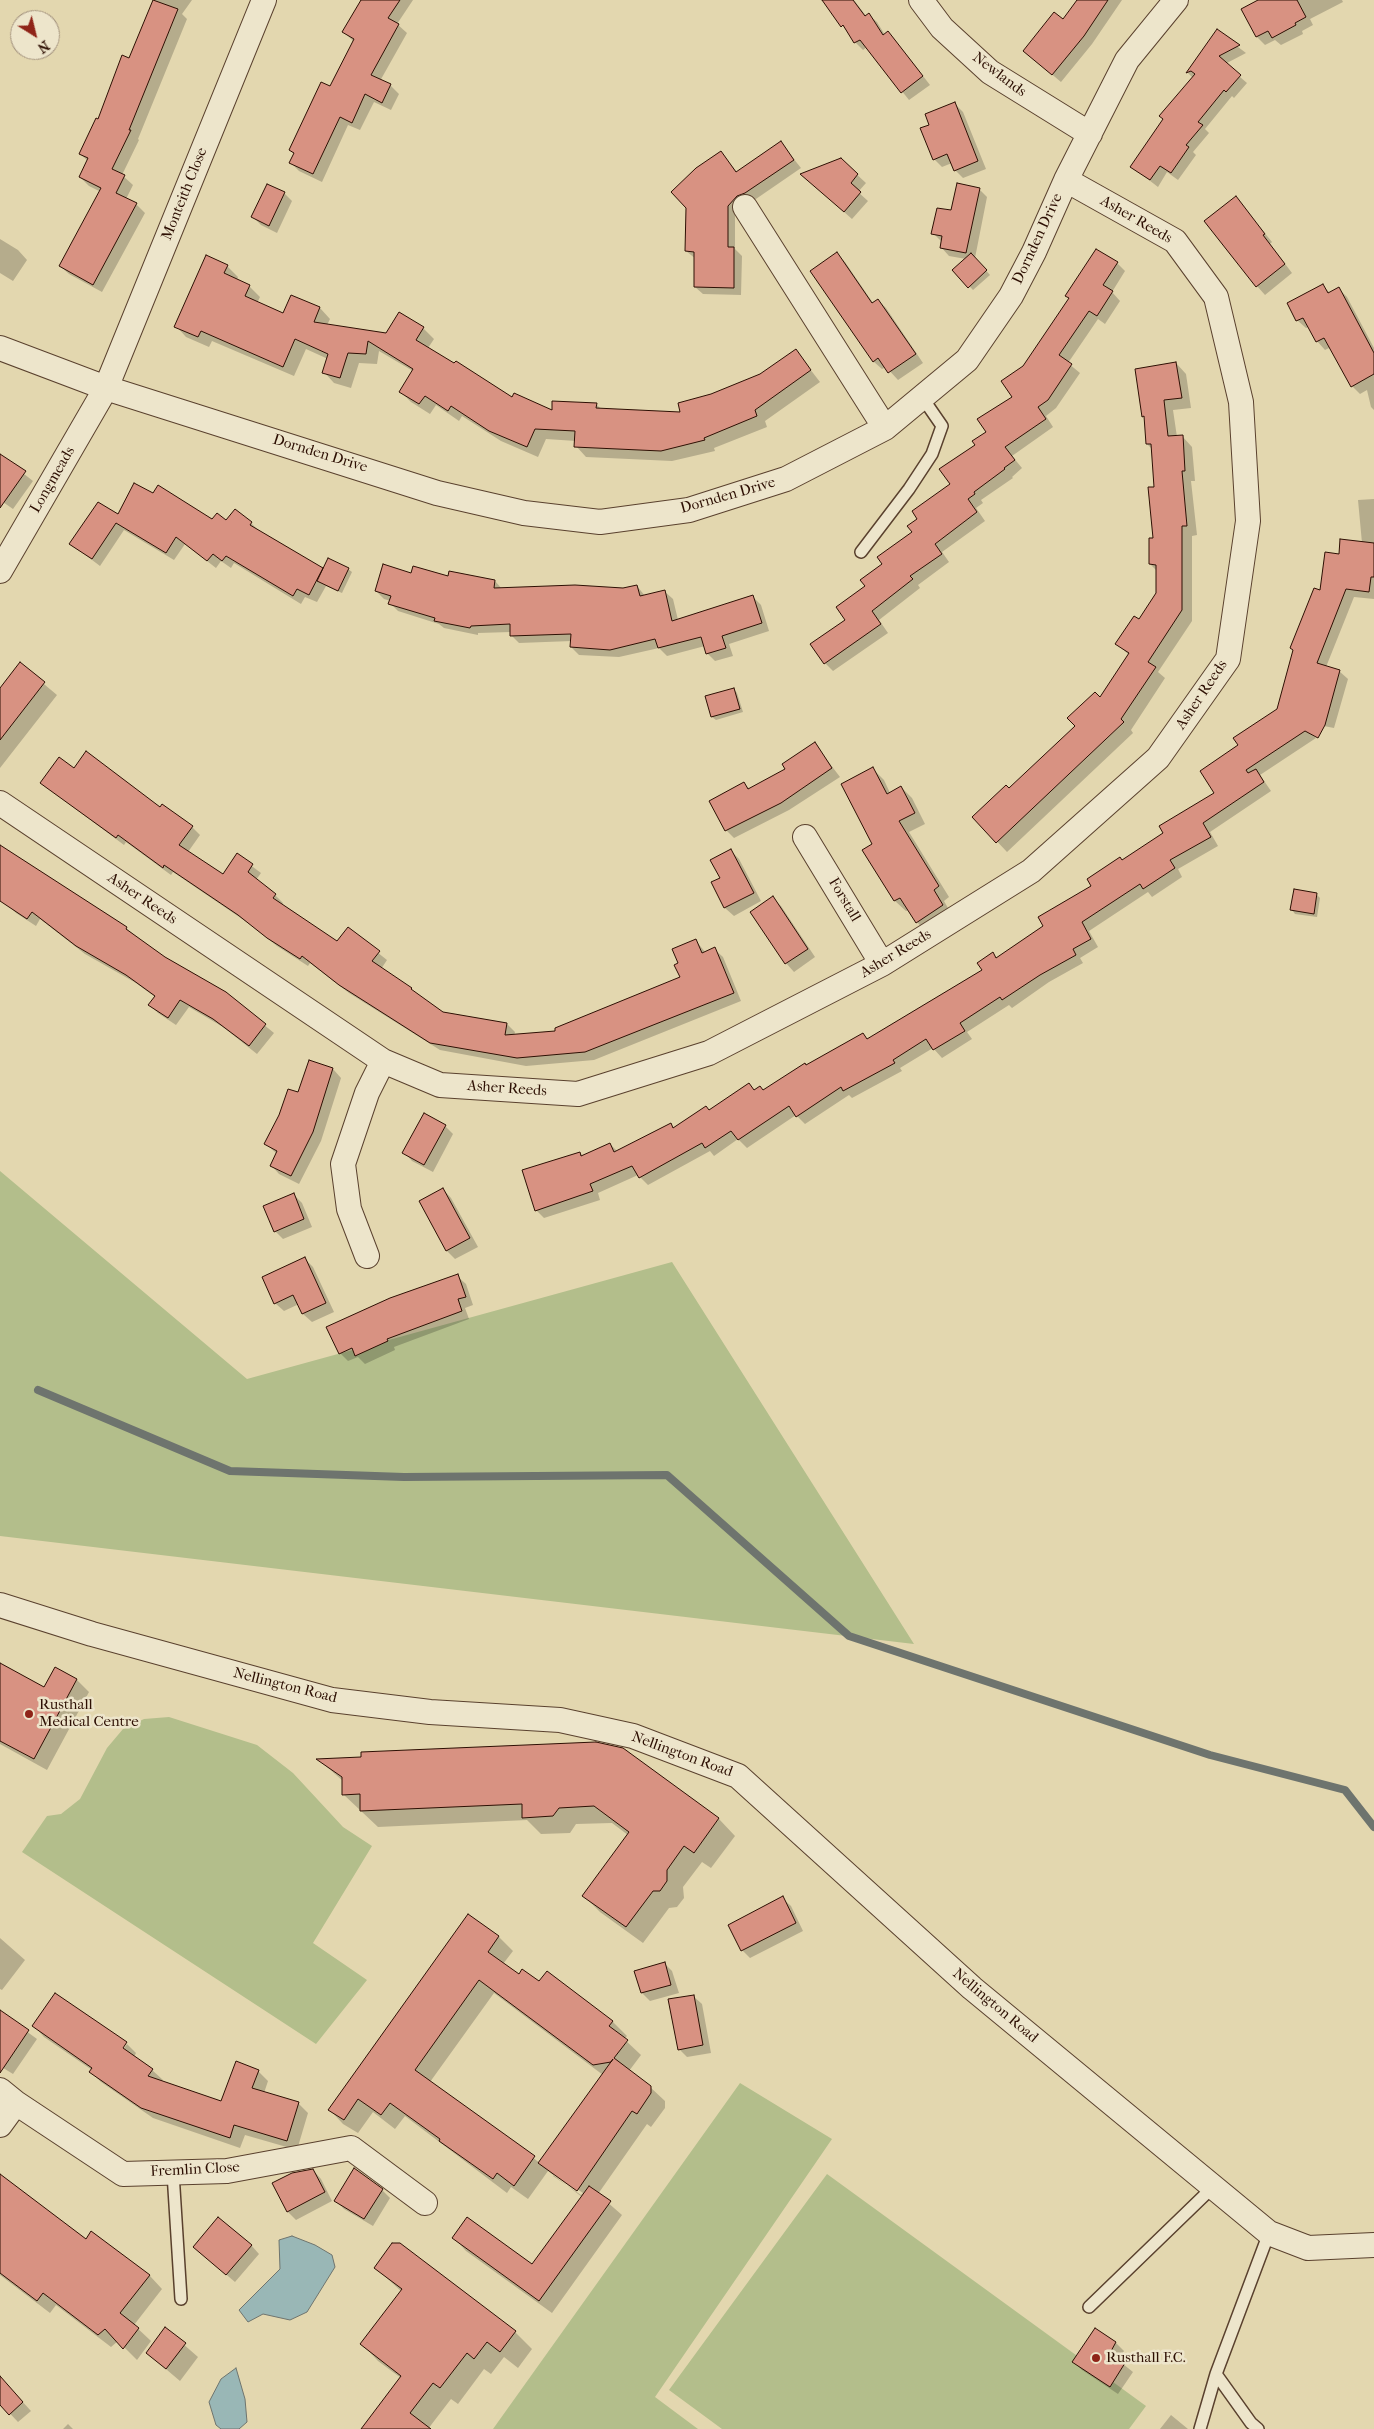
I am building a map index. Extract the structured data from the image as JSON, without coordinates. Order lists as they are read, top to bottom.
{
  "streets": {
    "street": [
      "Newlands",
      "Monteith Close",
      "Asher Reeds",
      "Dornden Drive",
      "Longmeads",
      "Forstall",
      "Nellington Road",
      "Fremlin Close"
    ]
  },
  "crossings": [
    ["Newlands", "Dornden Drive"],
    ["Monteith Close", "Dornden Drive"],
    ["Monteith Close", "Longmeads"],
    ["Asher Reeds", "Dornden Drive"],
    ["Asher Reeds", "Forstall"],
    ["Dornden Drive", "Longmeads"]
  ],
  "places": ["Rusthall Medical Centre", "Rusthall F.C."],
  "north": "bottom right"
}
